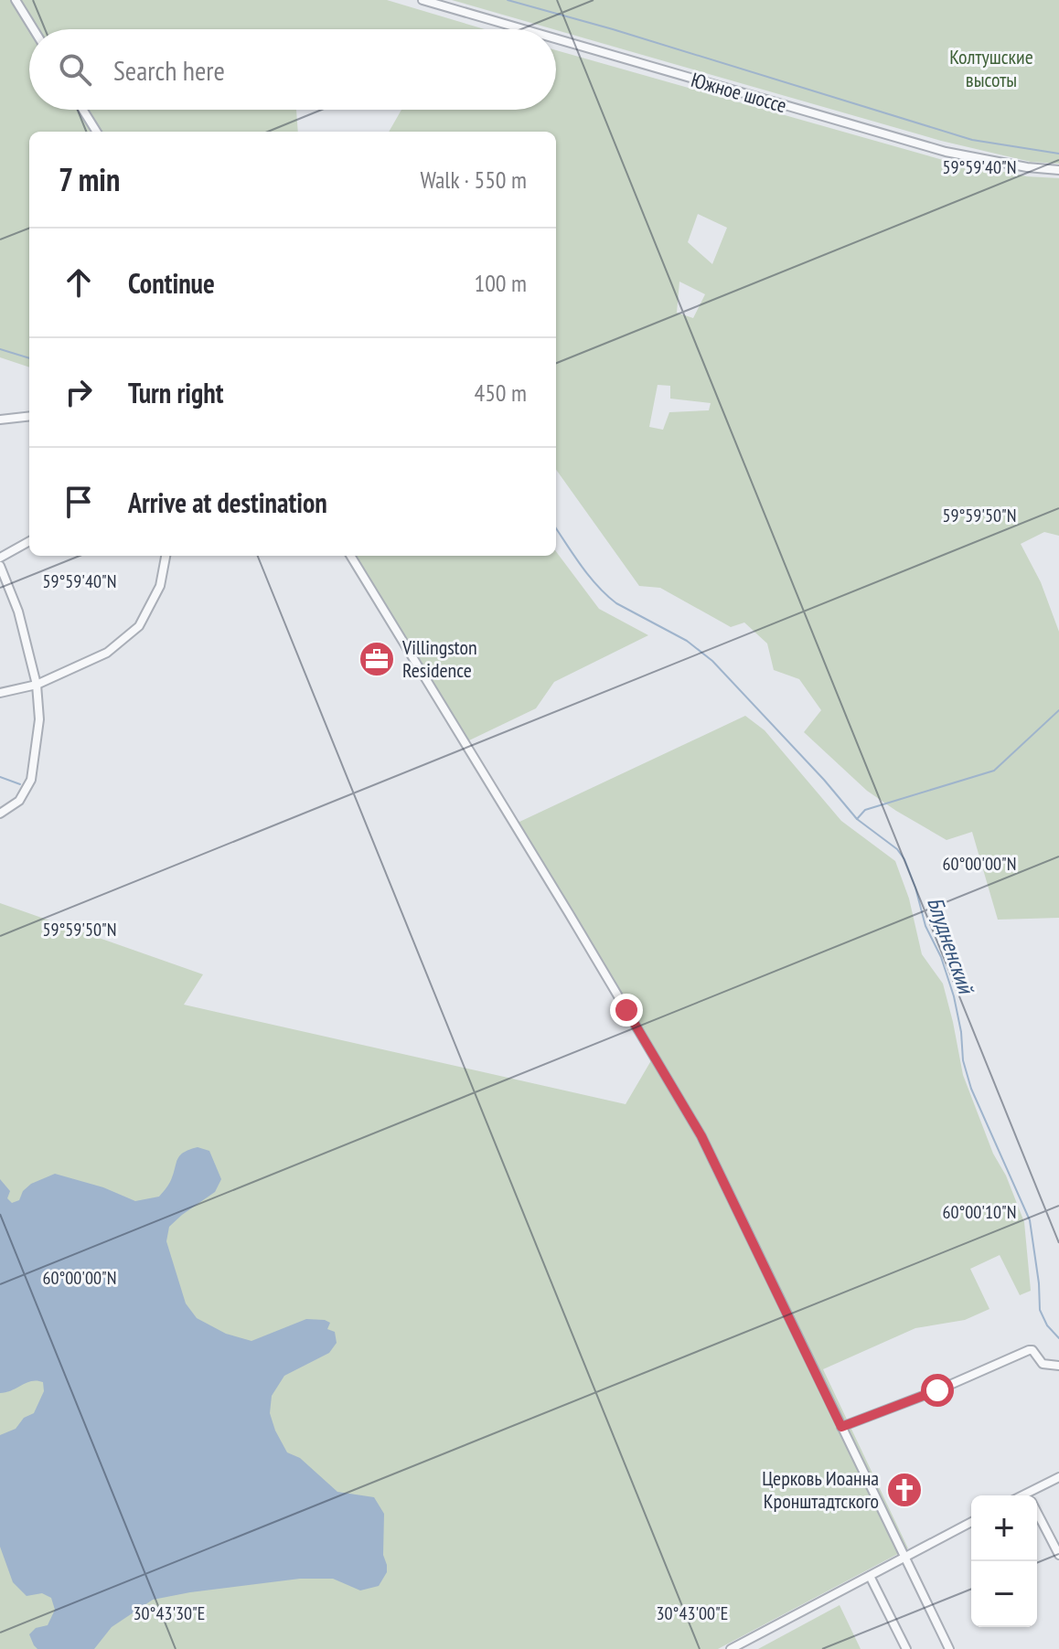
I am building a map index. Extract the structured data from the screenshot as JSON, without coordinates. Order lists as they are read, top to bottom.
{
  "streets": {
    "street": ["Южное шоссе"]
  },
  "water": ["Блудненский"],
  "parks": ["Колтушские высоты"],
  "places": {
    "office": ["Villingston Residence"],
    "church": ["Церковь Иоанна Кронштадтского"]
  },
  "page": {
    "search": "Search here",
    "heading": ["7 min", "Walk · 550 m"],
    "list": [
      ["Continue", "100 m"],
      ["Turn right", "450 m"],
      "Arrive at destination"
    ],
    "map_buttons": ["+", "−"]
  },
  "coordinates": [
    "59°59'40\"N",
    "59°59'50\"N",
    "60°00'00\"N",
    "60°00'10\"N",
    "30°43'30\"E",
    "30°43'00\"E"
  ]
}
